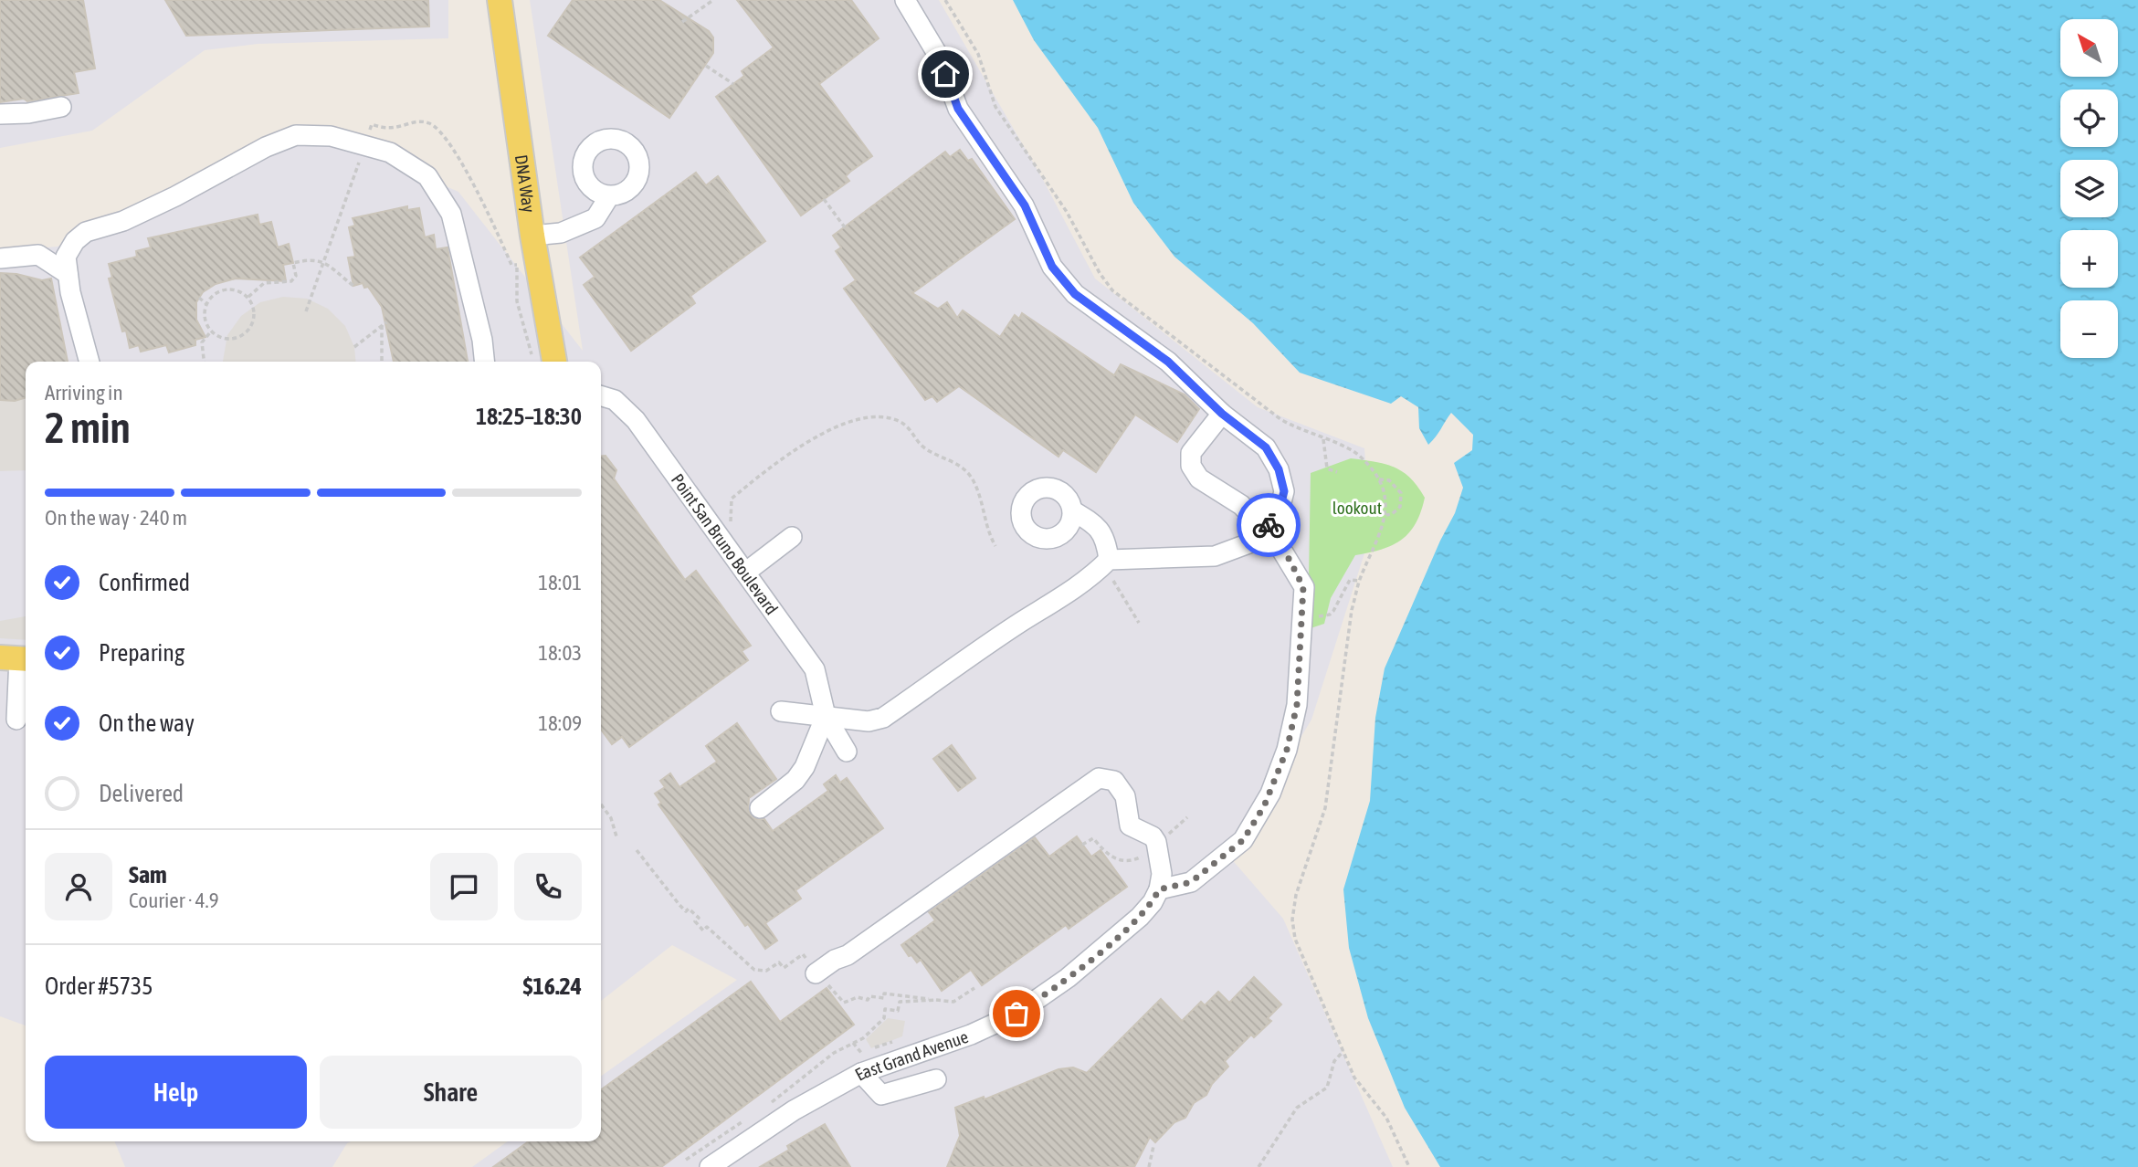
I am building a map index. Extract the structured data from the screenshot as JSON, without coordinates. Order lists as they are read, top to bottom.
{
  "streets": {
    "main road": ["DNA Way"],
    "street": ["Point San Bruno Boulevard", "East Grand Avenue"]
  },
  "parks": ["lookout"],
  "north": "top left",
  "page": {
    "map_buttons": ["+", "−"],
    "heading": ["2 min", "Arriving in", "18:25–18:30"],
    "panel": [
      "Sam",
      "Courier · 4.9",
      "Order #5735",
      "$16.24"
    ],
    "bar": "On the way · 240 m",
    "list": [
      ["Confirmed", "18:01"],
      ["Preparing", "18:03"],
      ["On the way", "18:09"],
      "Delivered"
    ],
    "buttons": ["Help", "Share"]
  }
}
